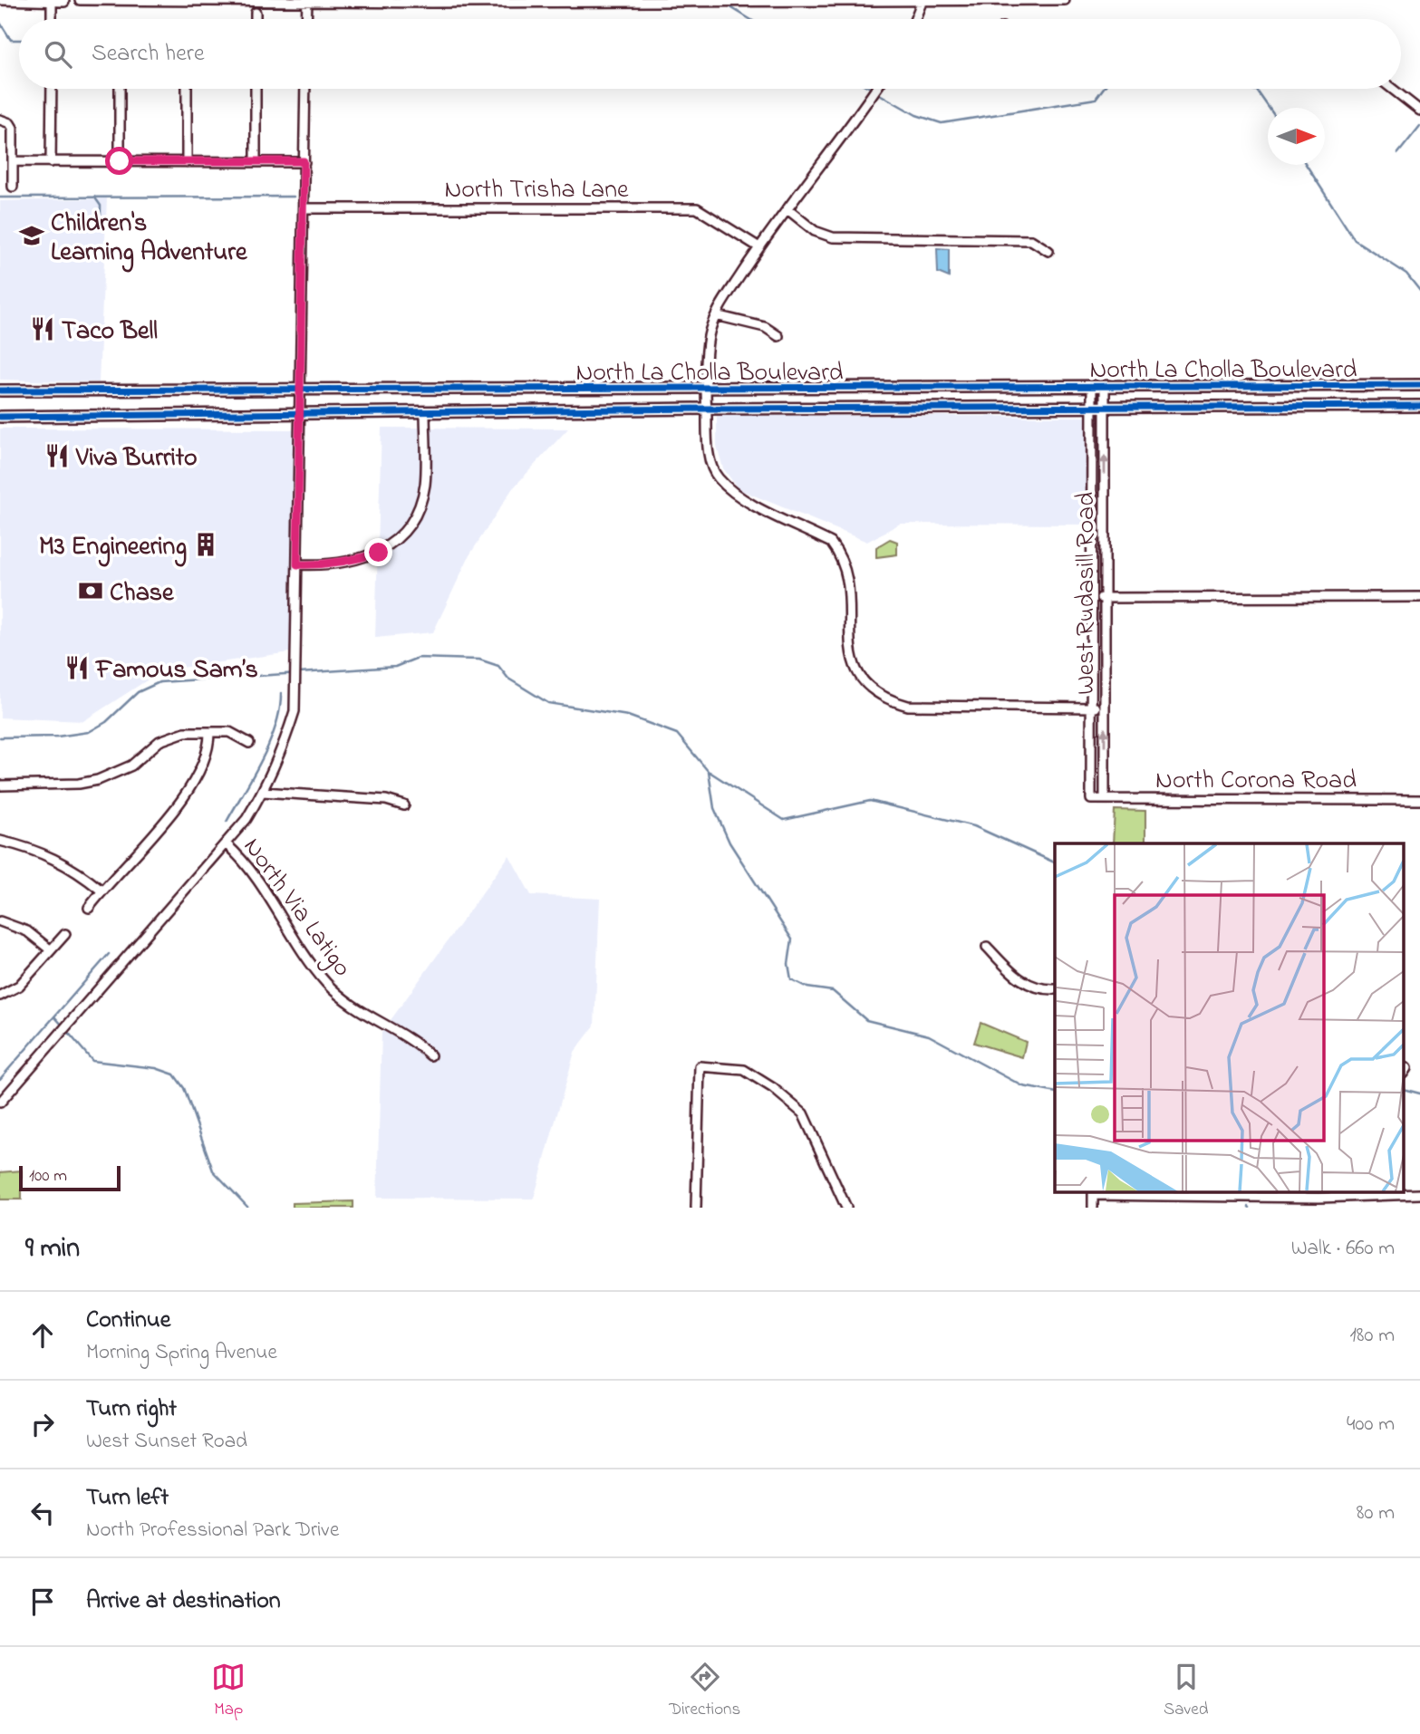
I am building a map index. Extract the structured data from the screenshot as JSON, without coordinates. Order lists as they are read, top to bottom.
{
  "streets": {
    "main road": ["North La Cholla Boulevard"],
    "street": [
      "North Trisha Lane",
      "West Rudasill Road",
      "North Corona Road",
      "North Via Latigo"
    ]
  },
  "crossings": [
    ["North Trisha Lane", "North Via Latigo"],
    ["North La Cholla Boulevard", "West Rudasill Road"],
    ["North La Cholla Boulevard", "North Via Latigo"],
    ["West Rudasill Road", "North Corona Road"]
  ],
  "places": {
    "school or university": ["Children's Learning Adventure"],
    "restaurant": ["Taco Bell", "Viva Burrito", "Famous Sam’s"],
    "building": ["M3 Engineering"],
    "bank": ["Chase"]
  },
  "scale_bar": "100 m",
  "north": "right",
  "page": {
    "search": "Search here",
    "scale": "100 m",
    "heading": ["9 min", "Walk · 660 m"],
    "list": [
      ["Continue", "Morning Spring Avenue", "180 m"],
      ["Turn right", "West Sunset Road", "400 m"],
      ["Turn left", "North Professional Park Drive", "80 m"],
      "Arrive at destination"
    ],
    "nav": ["Map", "Directions", "Saved"]
  }
}
